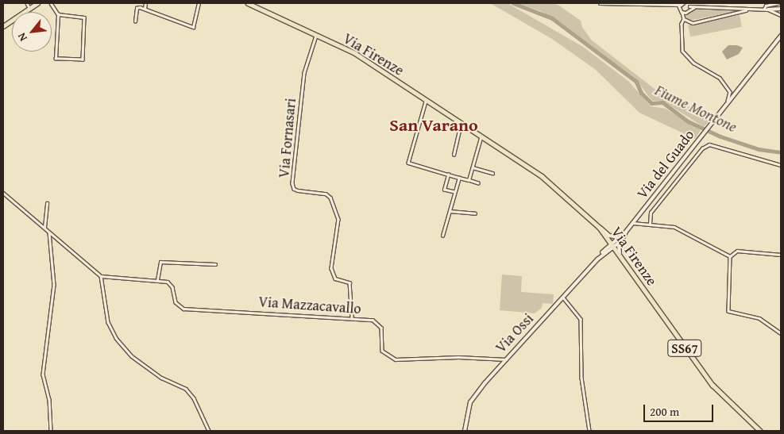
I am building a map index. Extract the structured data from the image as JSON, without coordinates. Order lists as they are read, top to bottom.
{
  "streets": {
    "main road": ["Via Firenze", "SS67"],
    "street": [
      "Via Fornasari",
      "Via del Guado",
      "Via Mazzacavallo",
      "Via Ossi"
    ]
  },
  "crossings": [
    ["Via Firenze", "Via Fornasari"],
    ["Via Firenze", "Via del Guado"],
    ["Via Firenze", "Via Ossi"],
    ["Via Fornasari", "Via Mazzacavallo"],
    ["Via del Guado", "Via Ossi"],
    ["Via Mazzacavallo", "Via Ossi"]
  ],
  "districts": ["San Varano"],
  "water": ["Fiume Montone"],
  "scale_bar": "200 m",
  "north": "bottom left"
}
